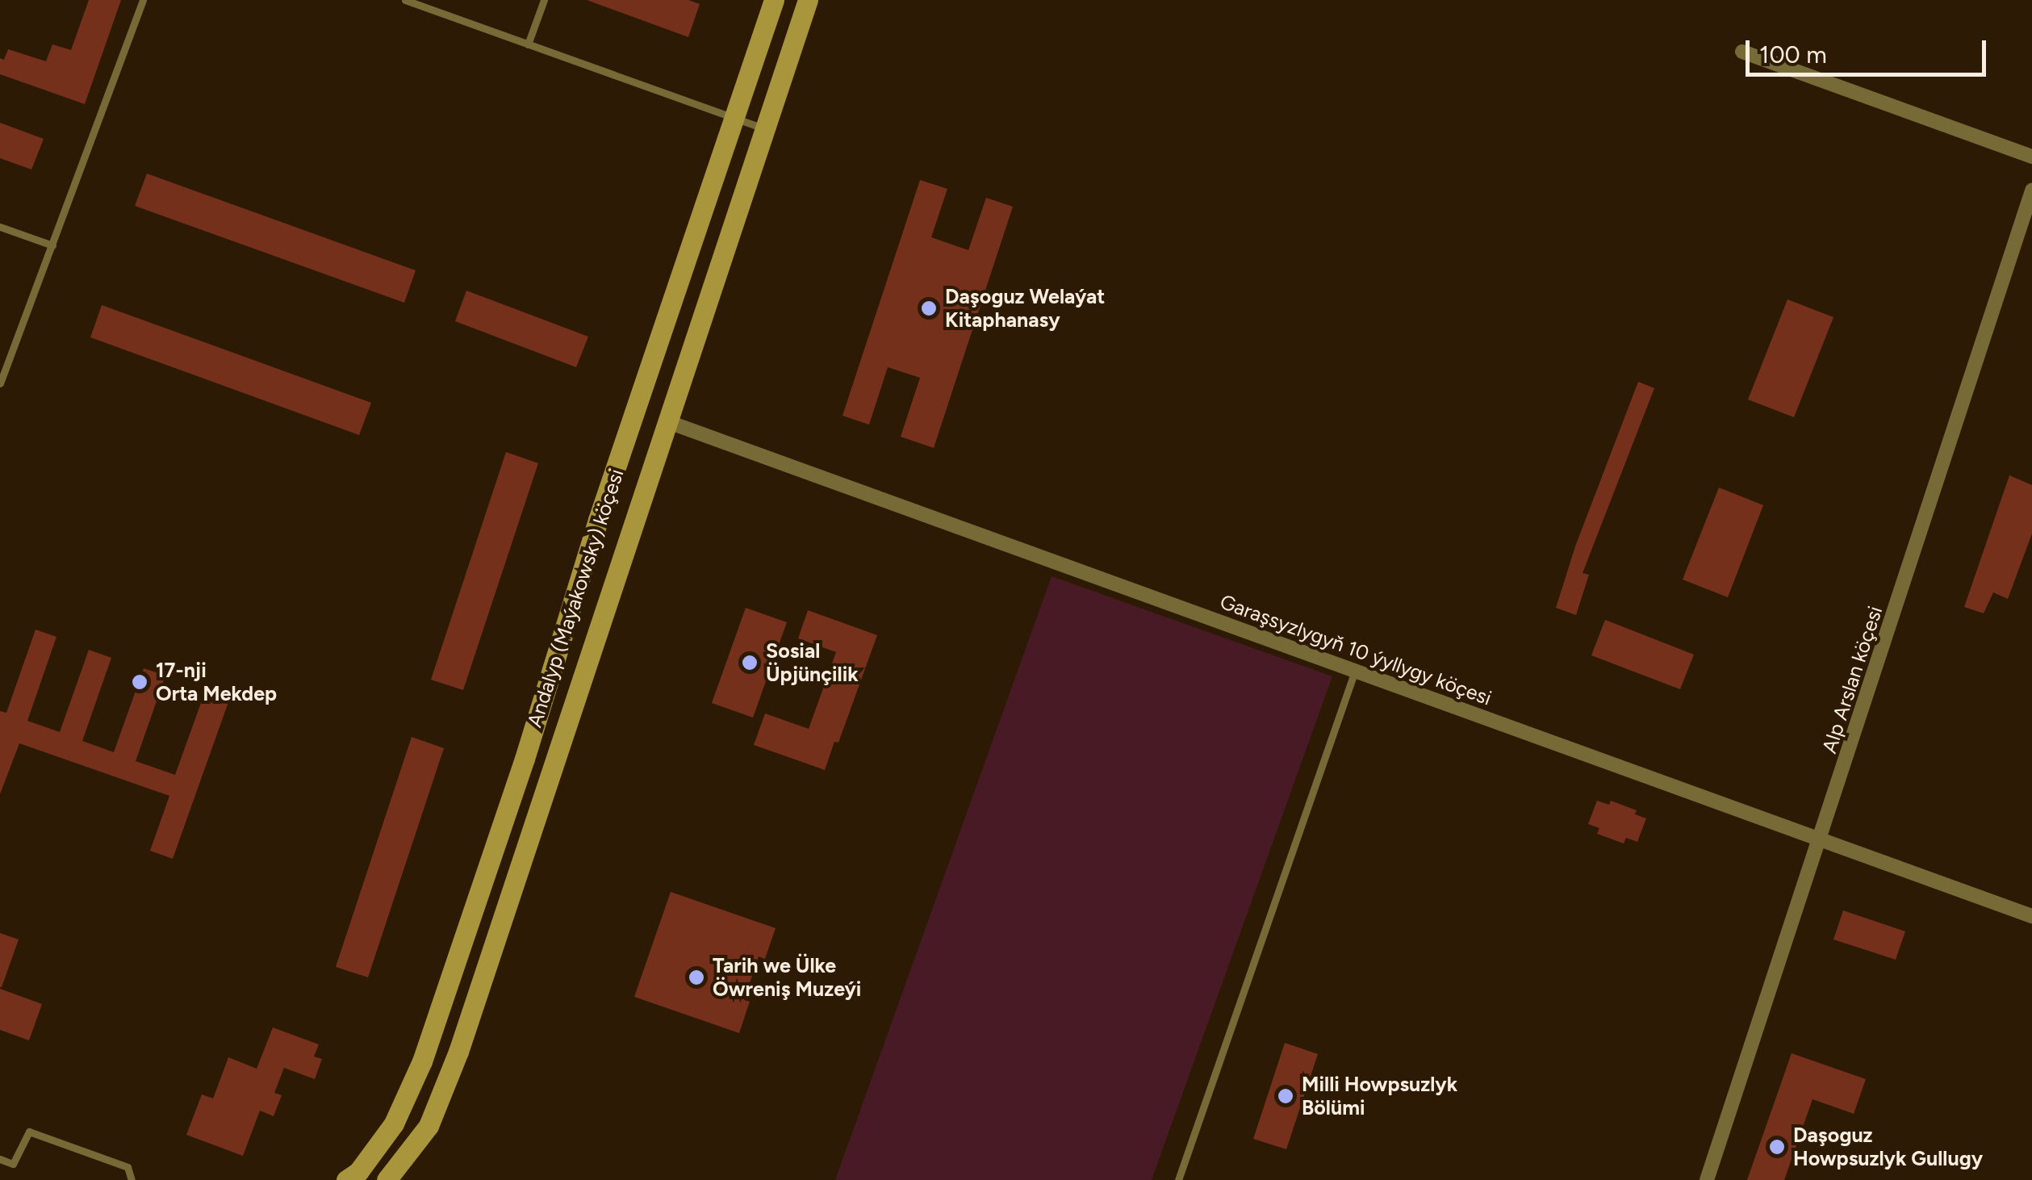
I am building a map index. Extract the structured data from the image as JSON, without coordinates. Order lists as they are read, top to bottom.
{
  "streets": {
    "main road": ["Andalyp (Maýakowsky) köçesi"],
    "street": ["Garaşsyzlygyň 10 ýyllygy köçesi", "Alp Arslan köçesi"]
  },
  "crossings": [
    ["Andalyp (Maýakowsky) köçesi", "Garaşsyzlygyň 10 ýyllygy köçesi"],
    ["Garaşsyzlygyň 10 ýyllygy köçesi", "Alp Arslan köçesi"]
  ],
  "places": [
    "Daşoguz Welaýat Kitaphanasy",
    "Sosial Üpjünçilik",
    "17-nji Orta Mekdep",
    "Tarih we Ülke Öwreniş Muzeýi",
    "Milli Howpsuzlyk Bölümi",
    "Daşoguz Howpsuzlyk Gullugy"
  ],
  "scale_bar": "100 m"
}
